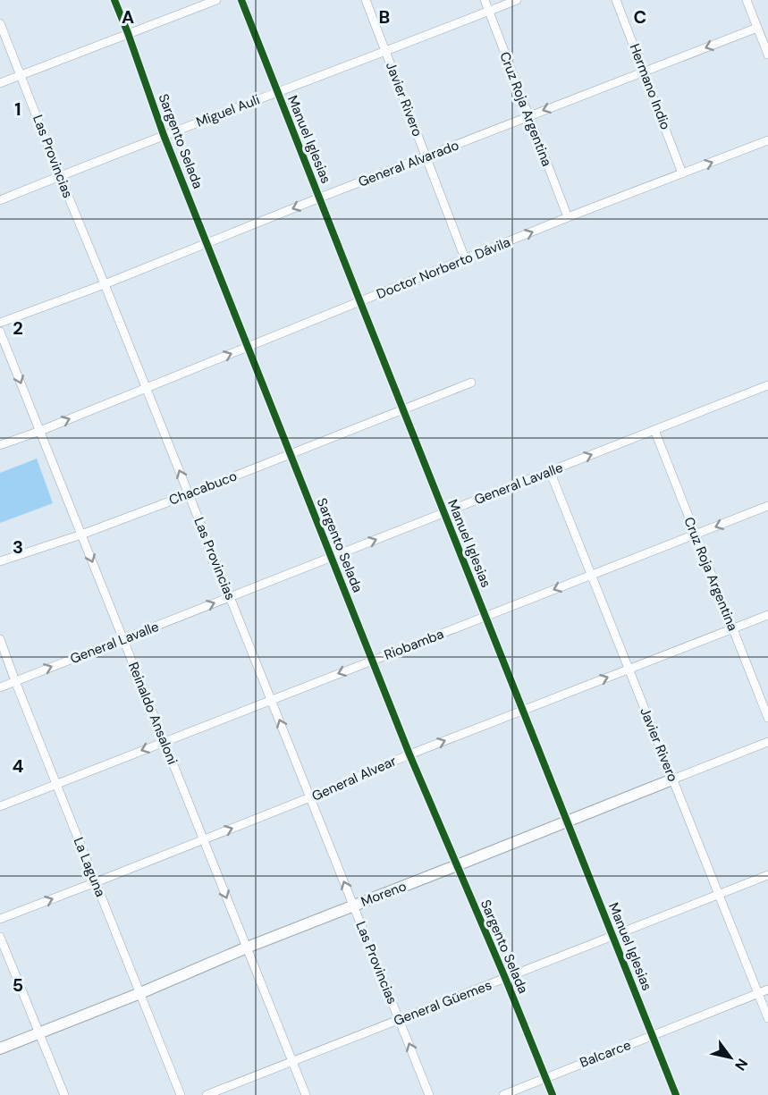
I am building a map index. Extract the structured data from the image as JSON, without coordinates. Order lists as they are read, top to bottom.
{
  "streets": {
    "street": [
      "Hermano Indio",
      "Javier Rivero",
      "Cruz Roja Argentina",
      "Miguel Auli",
      "Manuel Iglesias",
      "Sargento Selada",
      "Las Provincias",
      "General Alvarado",
      "Doctor Norberto Dávila",
      "General Lavalle",
      "Chacabuco",
      "Riobamba",
      "Reinaldo Ansaloni",
      "General Alvear",
      "La Laguna",
      "Moreno",
      "General Güemes",
      "Balcarce"
    ]
  },
  "crossings": [
    ["Hermano Indio", "General Alvarado"],
    ["Hermano Indio", "Doctor Norberto Dávila"],
    ["Javier Rivero", "Miguel Auli"],
    ["Javier Rivero", "General Alvarado"],
    ["Javier Rivero", "Doctor Norberto Dávila"],
    ["Javier Rivero", "General Lavalle"],
    ["Javier Rivero", "Riobamba"],
    ["Javier Rivero", "General Alvear"],
    ["Javier Rivero", "Moreno"],
    ["Javier Rivero", "General Güemes"],
    ["Javier Rivero", "Balcarce"],
    ["Cruz Roja Argentina", "Miguel Auli"],
    ["Cruz Roja Argentina", "General Alvarado"],
    ["Cruz Roja Argentina", "Doctor Norberto Dávila"],
    ["Cruz Roja Argentina", "General Lavalle"],
    ["Cruz Roja Argentina", "Riobamba"],
    ["Cruz Roja Argentina", "General Alvear"],
    ["Miguel Auli", "Manuel Iglesias"],
    ["Miguel Auli", "Sargento Selada"],
    ["Miguel Auli", "Las Provincias"],
    ["Manuel Iglesias", "General Alvarado"],
    ["Manuel Iglesias", "Doctor Norberto Dávila"],
    ["Manuel Iglesias", "General Lavalle"],
    ["Manuel Iglesias", "Chacabuco"],
    ["Manuel Iglesias", "Riobamba"],
    ["Manuel Iglesias", "General Alvear"],
    ["Manuel Iglesias", "Moreno"],
    ["Manuel Iglesias", "General Güemes"],
    ["Manuel Iglesias", "Balcarce"],
    ["Sargento Selada", "General Alvarado"],
    ["Sargento Selada", "Doctor Norberto Dávila"],
    ["Sargento Selada", "General Lavalle"],
    ["Sargento Selada", "Chacabuco"],
    ["Sargento Selada", "Riobamba"],
    ["Sargento Selada", "General Alvear"],
    ["Sargento Selada", "Moreno"],
    ["Sargento Selada", "General Güemes"],
    ["Sargento Selada", "Balcarce"],
    ["Las Provincias", "General Alvarado"],
    ["Las Provincias", "Doctor Norberto Dávila"],
    ["Las Provincias", "General Lavalle"],
    ["Las Provincias", "Chacabuco"],
    ["Las Provincias", "Riobamba"],
    ["Las Provincias", "General Alvear"],
    ["Las Provincias", "Moreno"],
    ["Las Provincias", "General Güemes"],
    ["Doctor Norberto Dávila", "Reinaldo Ansaloni"],
    ["General Lavalle", "Reinaldo Ansaloni"],
    ["General Lavalle", "La Laguna"],
    ["Chacabuco", "Reinaldo Ansaloni"],
    ["Riobamba", "Reinaldo Ansaloni"],
    ["Riobamba", "La Laguna"],
    ["Reinaldo Ansaloni", "General Alvear"],
    ["Reinaldo Ansaloni", "Moreno"],
    ["Reinaldo Ansaloni", "General Güemes"],
    ["General Alvear", "La Laguna"],
    ["La Laguna", "Moreno"]
  ],
  "one_way": [
    "Las Provincias",
    "General Alvarado",
    "Doctor Norberto Dávila",
    "General Lavalle",
    "Riobamba",
    "Reinaldo Ansaloni",
    "General Alvear"
  ],
  "north": "bottom right",
  "grid": {
    "columns": ["A", "B", "C"],
    "rows": [
      "1",
      "2",
      "3",
      "4",
      "5"
    ]
  }
}
